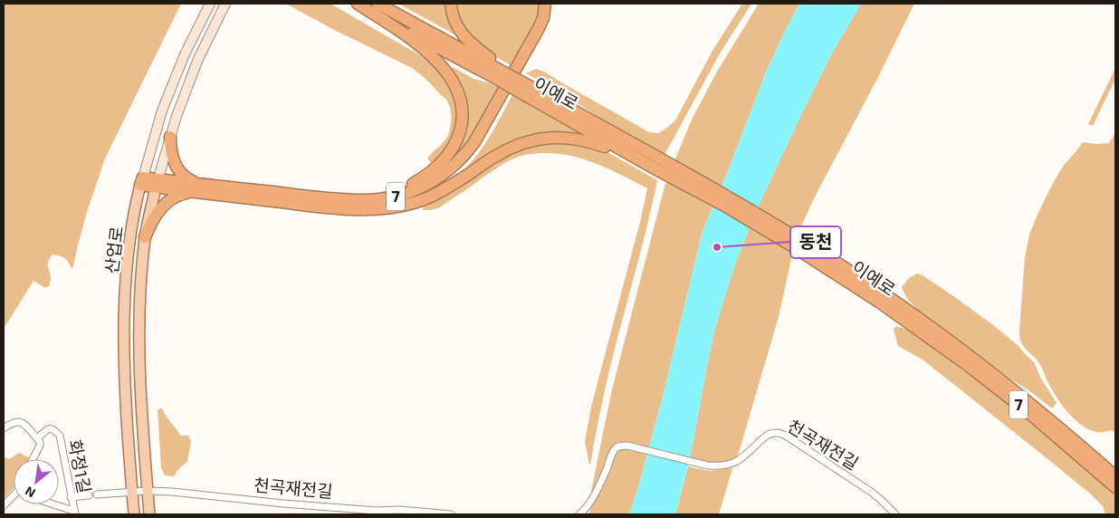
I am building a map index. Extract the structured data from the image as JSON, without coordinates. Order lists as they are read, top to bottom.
{
  "streets": {
    "highway": ["이예로", "7"],
    "main road": ["산업로"],
    "street": ["천곡재전길", "화정1길"]
  },
  "crossings": [
    ["이예로", "7"],
    ["7", "산업로"],
    ["산업로", "천곡재전길"]
  ],
  "places": ["동천"],
  "north": "bottom left"
}
